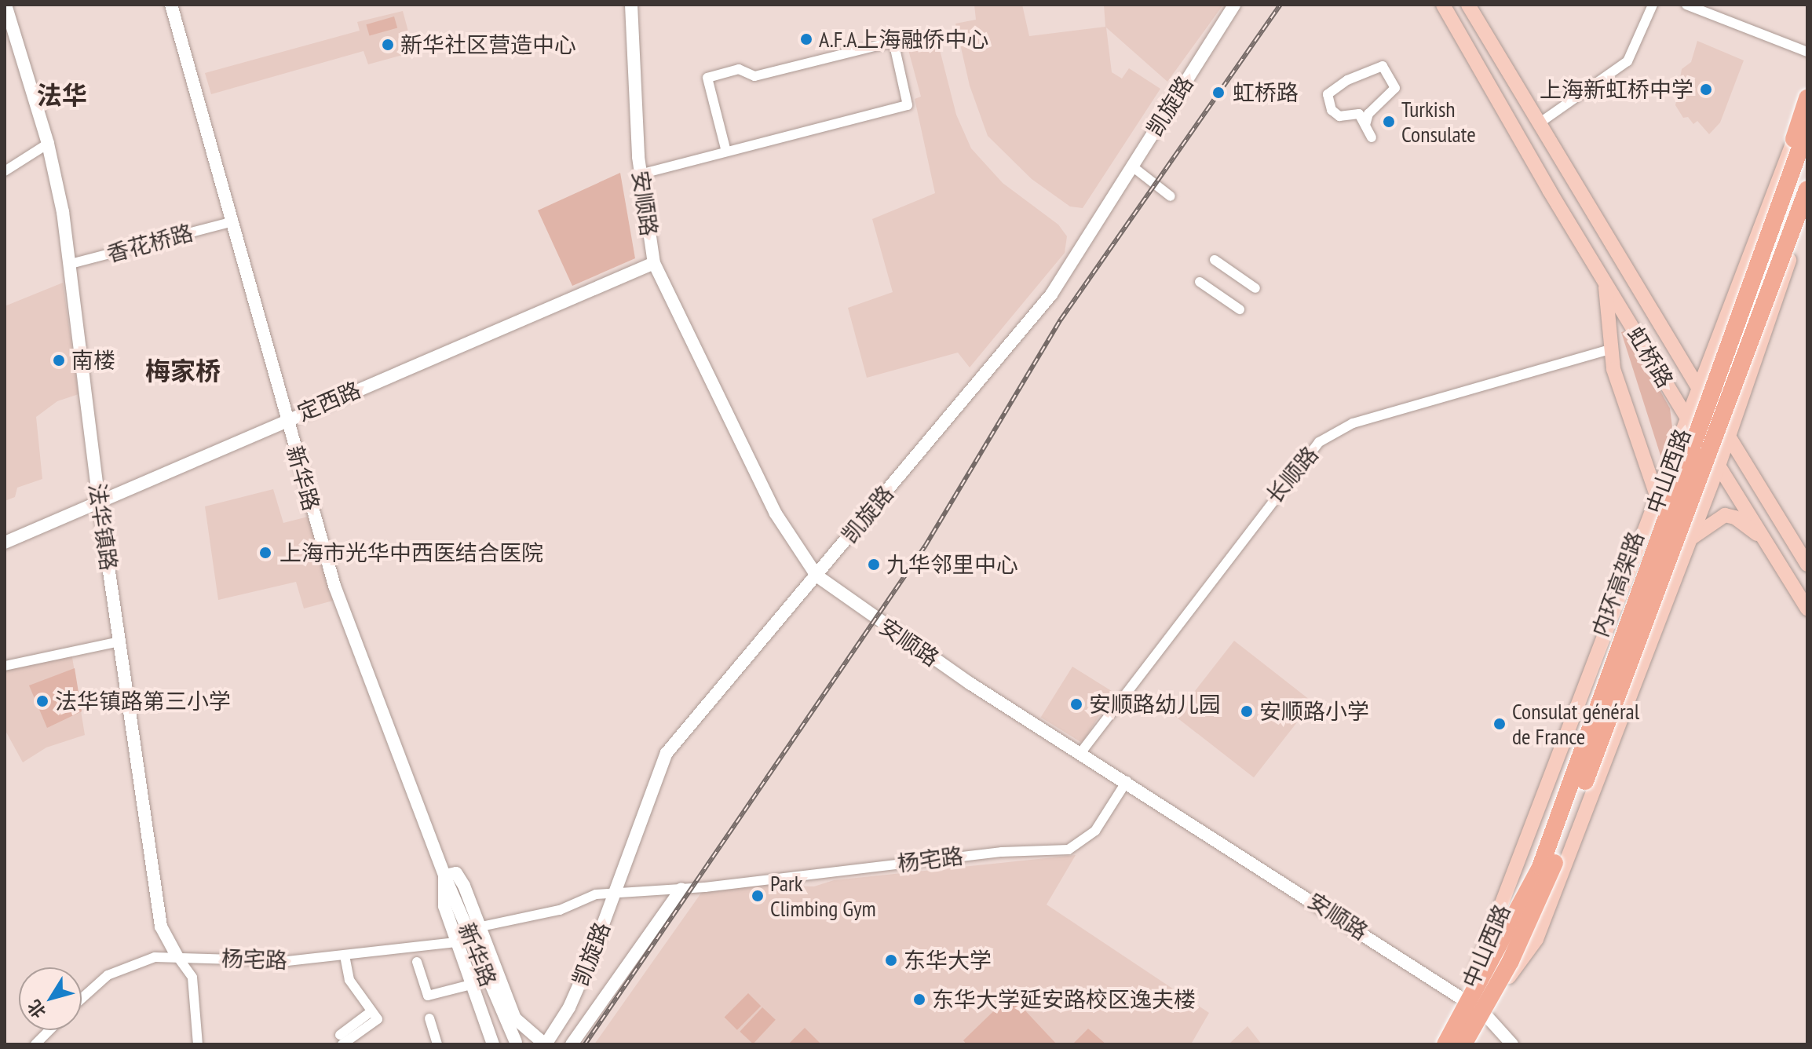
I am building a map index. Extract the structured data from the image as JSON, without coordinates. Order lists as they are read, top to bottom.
{
  "streets": {
    "highway": ["内环高架路"],
    "main road": ["虹桥路", "中山西路"],
    "street": [
      "凯旋路",
      "安顺路",
      "香花桥路",
      "定西路",
      "长顺路",
      "新华路",
      "法华镇路",
      "杨宅路"
    ]
  },
  "crossings": [
    ["凯旋路", "安顺路"],
    ["凯旋路", "杨宅路"],
    ["安顺路", "定西路"],
    ["安顺路", "中山西路"],
    ["安顺路", "长顺路"],
    ["安顺路", "杨宅路"],
    ["香花桥路", "新华路"],
    ["香花桥路", "法华镇路"],
    ["虹桥路", "中山西路"],
    ["定西路", "新华路"],
    ["定西路", "法华镇路"],
    ["中山西路", "内环高架路"],
    ["法华镇路", "杨宅路"]
  ],
  "districts": ["法华", "梅家桥"],
  "places": [
    "A.F.A上海融侨中心",
    "新华社区营造中心",
    "上海新虹桥中学",
    "虹桥路",
    "Turkish Consulate",
    "南楼",
    "上海市光华中西医结合医院",
    "九华邻里中心",
    "法华镇路第三小学",
    "安顺路幼儿园",
    "安顺路小学",
    "Consulat général de France",
    "Park Climbing Gym",
    "东华大学",
    "东华大学延安路校区逸夫楼"
  ],
  "north": "bottom left"
}
